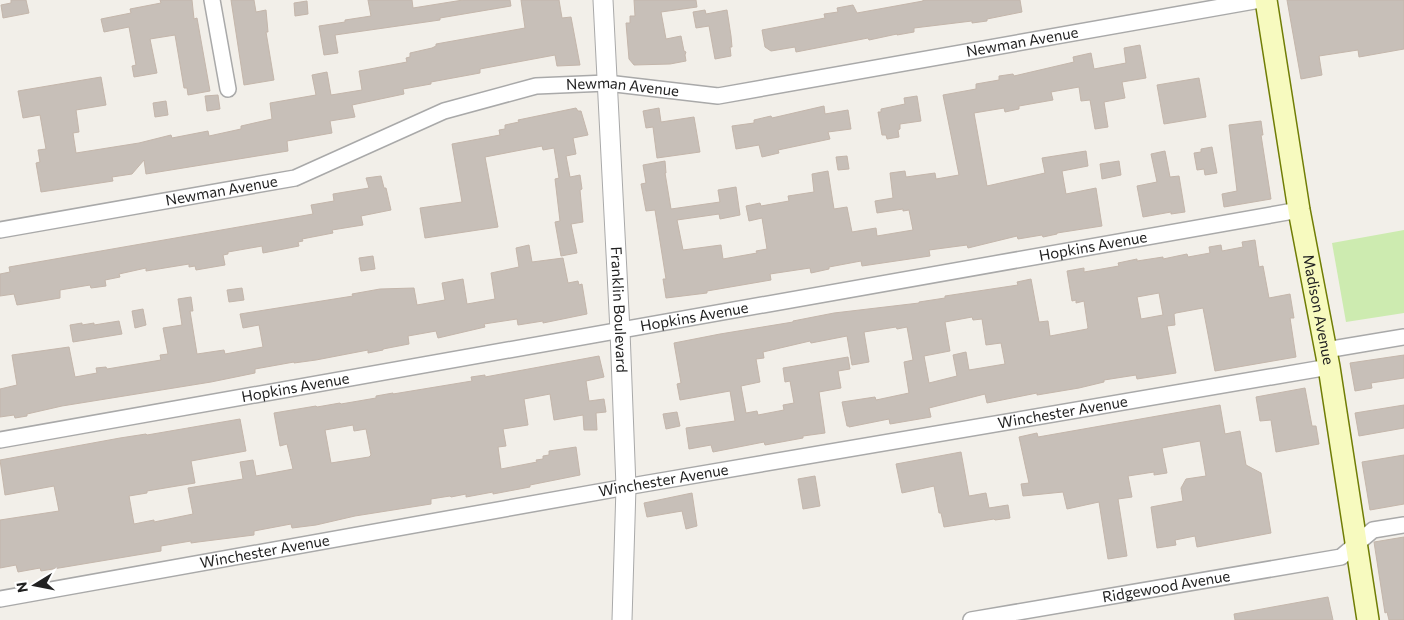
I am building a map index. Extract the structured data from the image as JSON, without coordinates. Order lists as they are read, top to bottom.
{
  "streets": {
    "main road": ["Madison Avenue"],
    "street": [
      "Newman Avenue",
      "Hopkins Avenue",
      "Franklin Boulevard",
      "Winchester Avenue",
      "Ridgewood Avenue"
    ]
  },
  "crossings": [
    ["Newman Avenue", "Franklin Boulevard"],
    ["Hopkins Avenue", "Franklin Boulevard"],
    ["Hopkins Avenue", "Madison Avenue"],
    ["Franklin Boulevard", "Winchester Avenue"],
    ["Madison Avenue", "Winchester Avenue"],
    ["Madison Avenue", "Ridgewood Avenue"]
  ],
  "north": "left"
}
